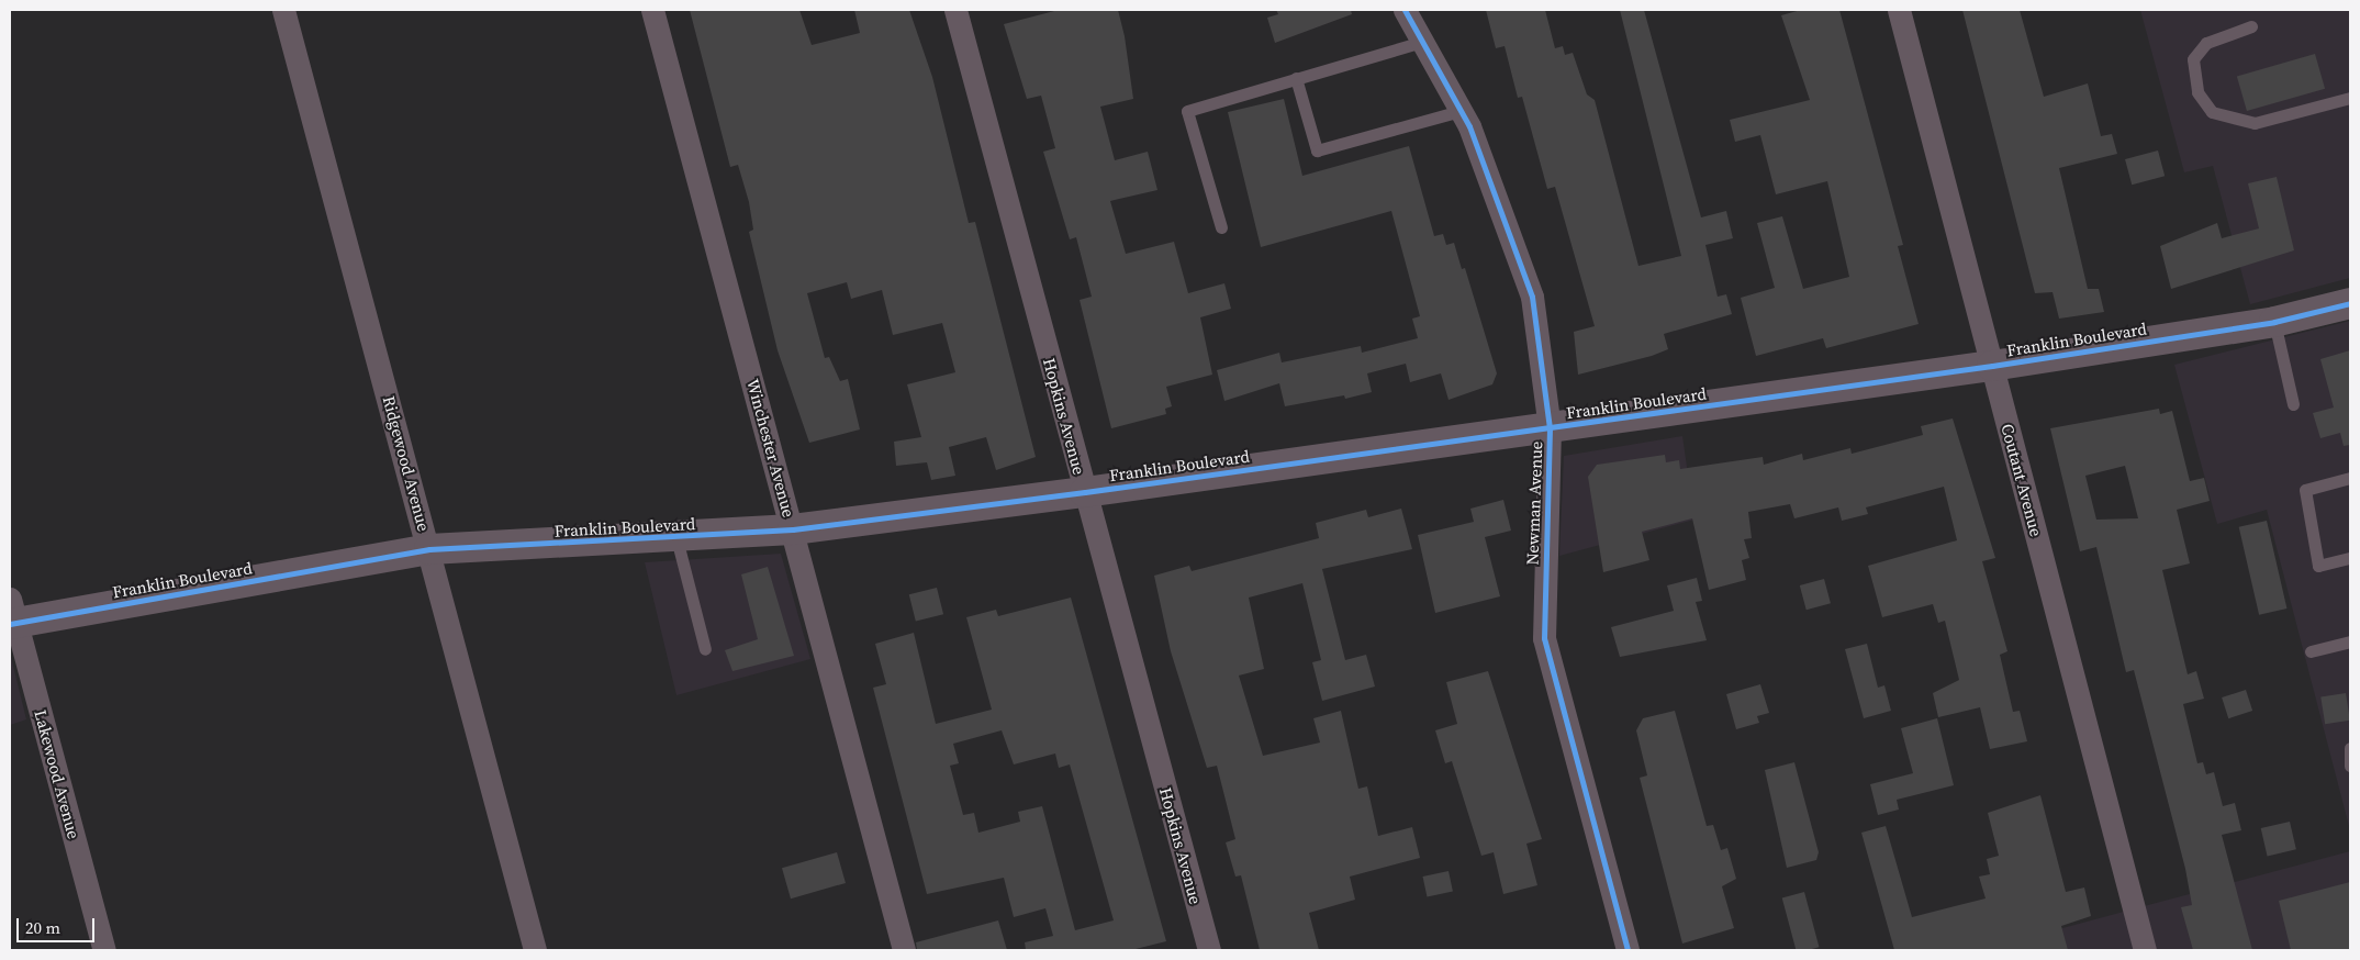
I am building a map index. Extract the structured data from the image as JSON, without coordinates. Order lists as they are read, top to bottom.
{
  "streets": {
    "street": [
      "Franklin Boulevard",
      "Hopkins Avenue",
      "Winchester Avenue",
      "Ridgewood Avenue",
      "Coutant Avenue",
      "Newman Avenue",
      "Lakewood Avenue"
    ]
  },
  "crossings": [
    ["Franklin Boulevard", "Hopkins Avenue"],
    ["Franklin Boulevard", "Winchester Avenue"],
    ["Franklin Boulevard", "Ridgewood Avenue"],
    ["Franklin Boulevard", "Coutant Avenue"],
    ["Franklin Boulevard", "Newman Avenue"],
    ["Franklin Boulevard", "Lakewood Avenue"]
  ],
  "scale_bar": "20 m"
}
